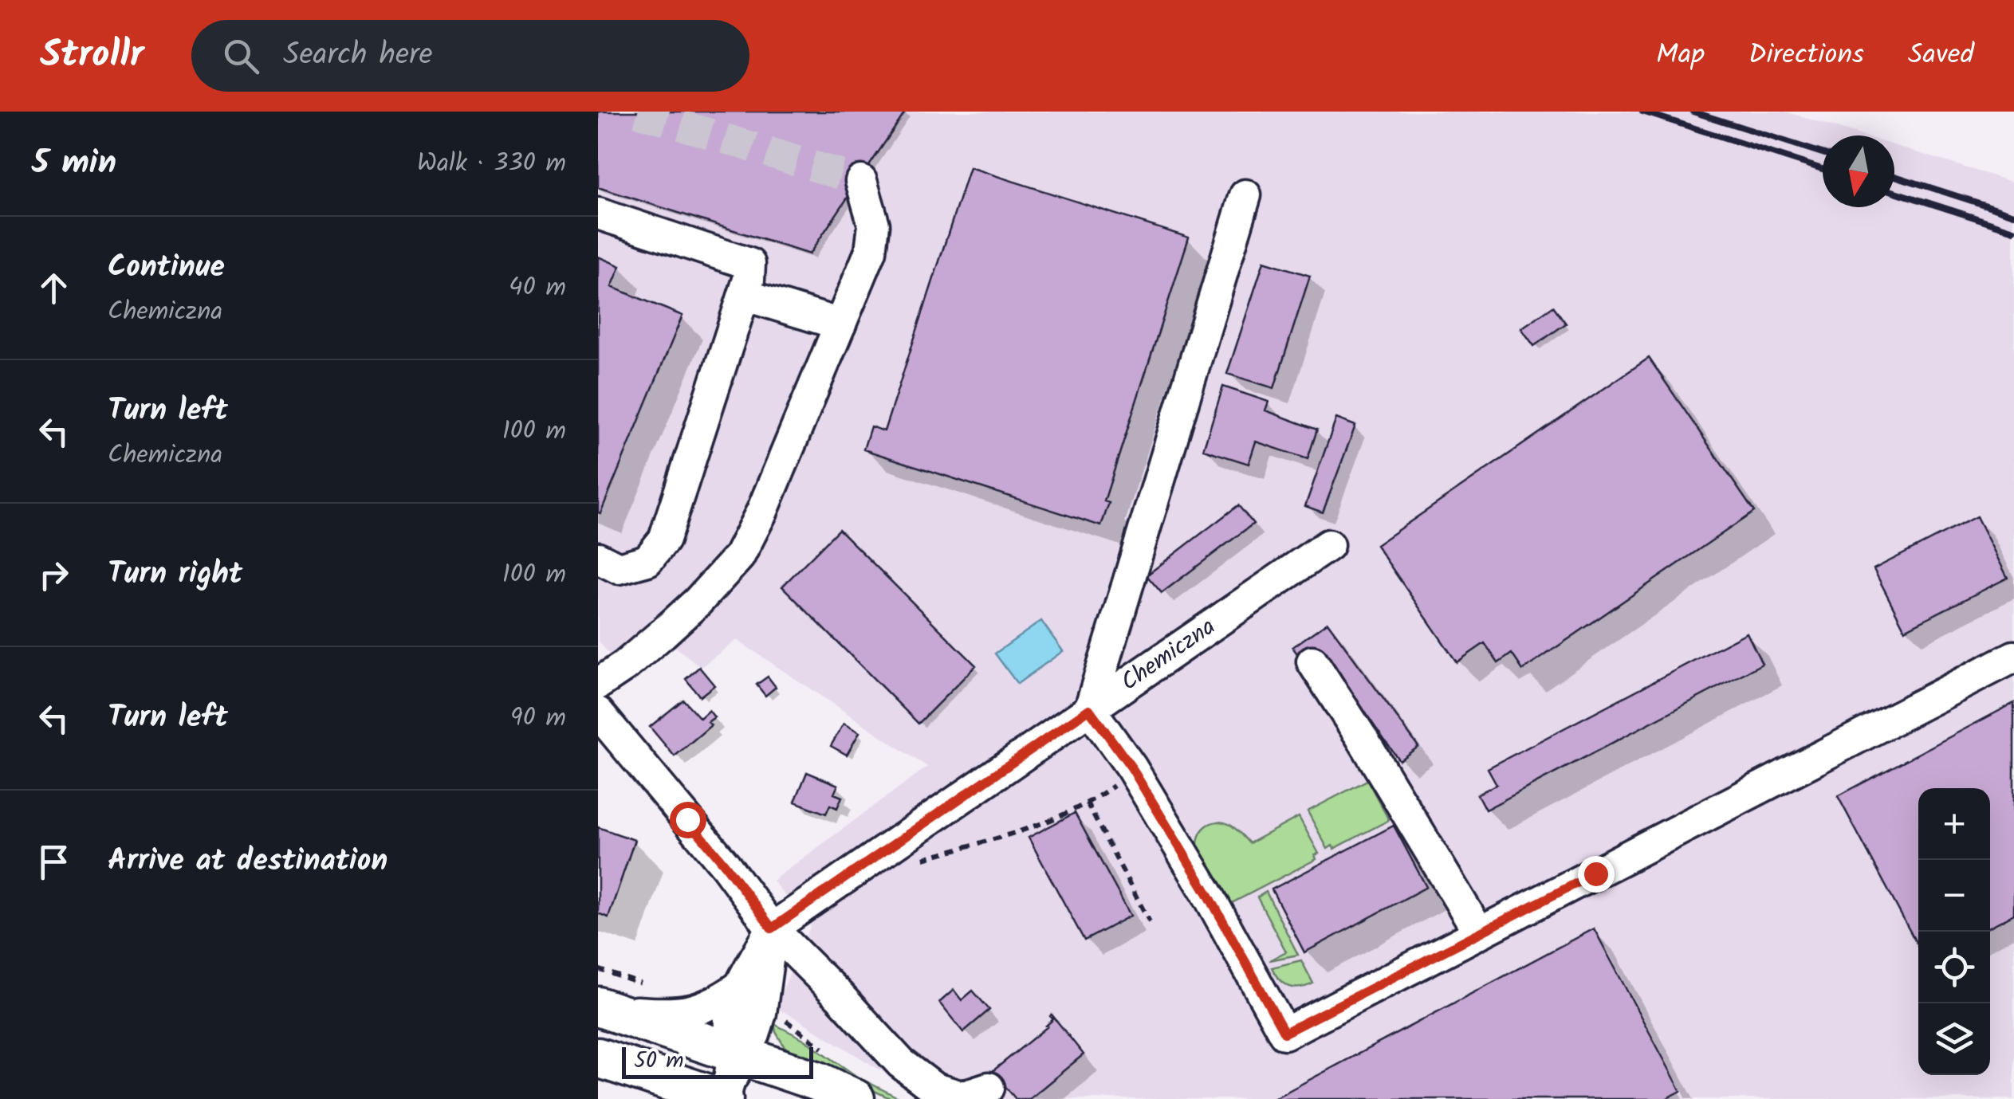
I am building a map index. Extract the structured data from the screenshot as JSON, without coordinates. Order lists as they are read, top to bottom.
{
  "streets": {
    "street": ["Chemiczna"]
  },
  "scale_bar": "50 m",
  "north": "bottom",
  "page": {
    "header": "Strollr",
    "search": "Search here",
    "nav": ["Map", "Directions", "Saved"],
    "heading": ["5 min", "Walk · 330 m"],
    "list": [
      ["Continue", "Chemiczna", "40 m"],
      ["Turn left", "Chemiczna", "100 m"],
      ["Turn right", "100 m"],
      ["Turn left", "90 m"],
      "Arrive at destination"
    ],
    "map_buttons": ["+", "−"],
    "scale": "50 m"
  }
}
